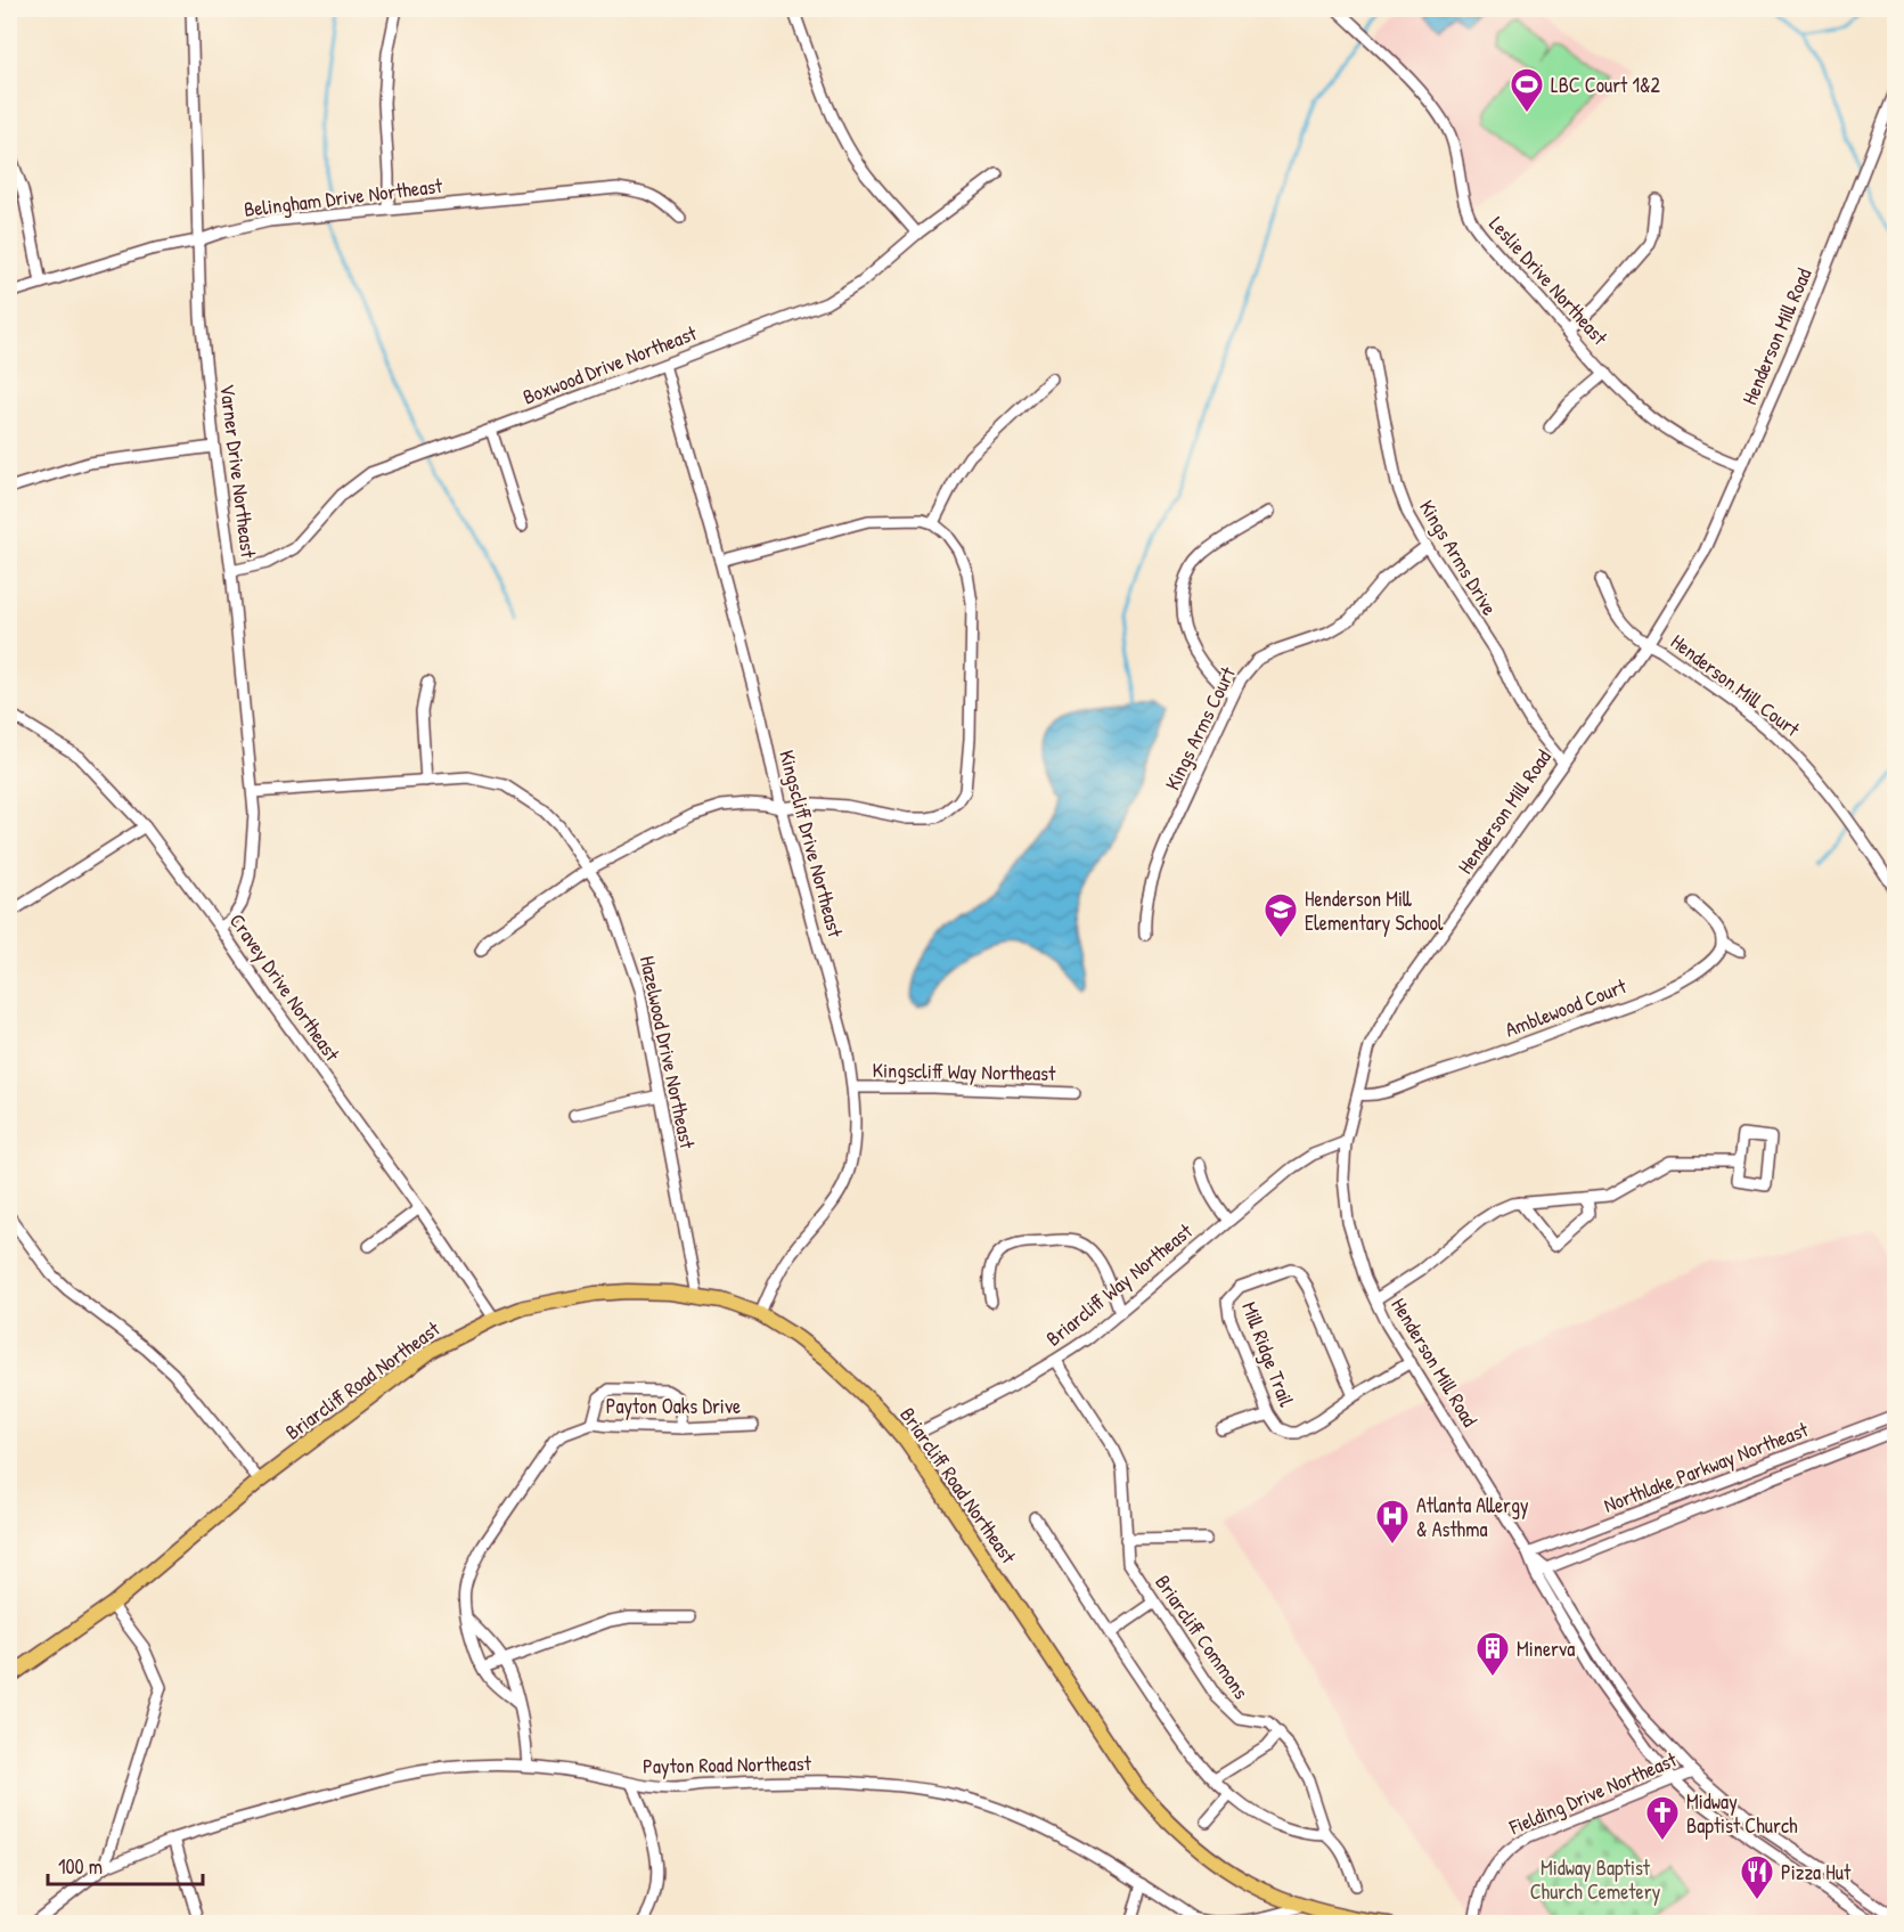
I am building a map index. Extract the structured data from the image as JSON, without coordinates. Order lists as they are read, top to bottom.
{
  "streets": {
    "main road": ["Briarcliff Road Northeast"],
    "street": [
      "Belingham Drive Northeast",
      "Leslie Drive Northeast",
      "Henderson Mill Road",
      "Boxwood Drive Northeast",
      "Varner Drive Northeast",
      "Kings Arms Drive",
      "Henderson Mill Court",
      "Kings Arms Court",
      "Kingscliff Drive Northeast",
      "Cravey Drive Northeast",
      "Amblewood Court",
      "Hazelwood Drive Northeast",
      "Kingscliff Way Northeast",
      "Briarcliff Way Northeast",
      "Mill Ridge Trail",
      "Payton Oaks Drive",
      "Northlake Parkway Northeast",
      "Briarcliff Commons",
      "Payton Road Northeast",
      "Fielding Drive Northeast"
    ]
  },
  "crossings": [
    ["Belingham Drive Northeast", "Varner Drive Northeast"],
    ["Leslie Drive Northeast", "Henderson Mill Road"],
    ["Henderson Mill Road", "Kings Arms Drive"],
    ["Henderson Mill Road", "Henderson Mill Court"],
    ["Henderson Mill Road", "Amblewood Court"],
    ["Henderson Mill Road", "Briarcliff Way Northeast"],
    ["Henderson Mill Road", "Mill Ridge Trail"],
    ["Henderson Mill Road", "Northlake Parkway Northeast"],
    ["Henderson Mill Road", "Fielding Drive Northeast"],
    ["Boxwood Drive Northeast", "Varner Drive Northeast"],
    ["Boxwood Drive Northeast", "Kingscliff Drive Northeast"],
    ["Varner Drive Northeast", "Cravey Drive Northeast"],
    ["Varner Drive Northeast", "Hazelwood Drive Northeast"],
    ["Kings Arms Drive", "Kings Arms Court"],
    ["Kingscliff Drive Northeast", "Kingscliff Way Northeast"],
    ["Kingscliff Drive Northeast", "Briarcliff Road Northeast"],
    ["Cravey Drive Northeast", "Briarcliff Road Northeast"],
    ["Hazelwood Drive Northeast", "Briarcliff Road Northeast"],
    ["Briarcliff Way Northeast", "Briarcliff Road Northeast"],
    ["Briarcliff Way Northeast", "Briarcliff Commons"],
    ["Briarcliff Road Northeast", "Payton Road Northeast"]
  ],
  "parks": ["Midway Baptist Church Cemetery"],
  "places": {
    "sports": ["LBC Court 1&2"],
    "school or university": ["Henderson Mill Elementary School"],
    "hospital": ["Atlanta Allergy & Asthma"],
    "building": ["Minerva"],
    "church": ["Midway Baptist Church"],
    "restaurant": ["Pizza Hut"]
  },
  "scale_bar": "100 m"
}
